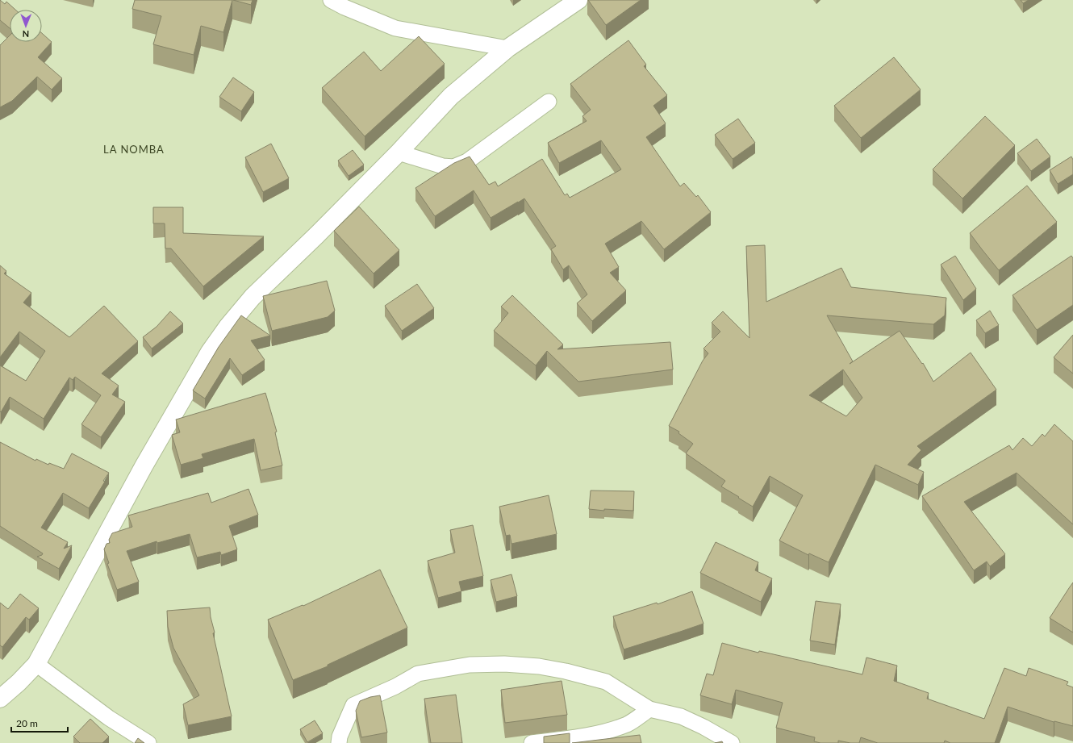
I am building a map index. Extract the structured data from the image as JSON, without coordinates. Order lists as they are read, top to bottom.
{
  "districts": ["LA NOMBA"],
  "scale_bar": "20 m",
  "north": "bottom"
}
